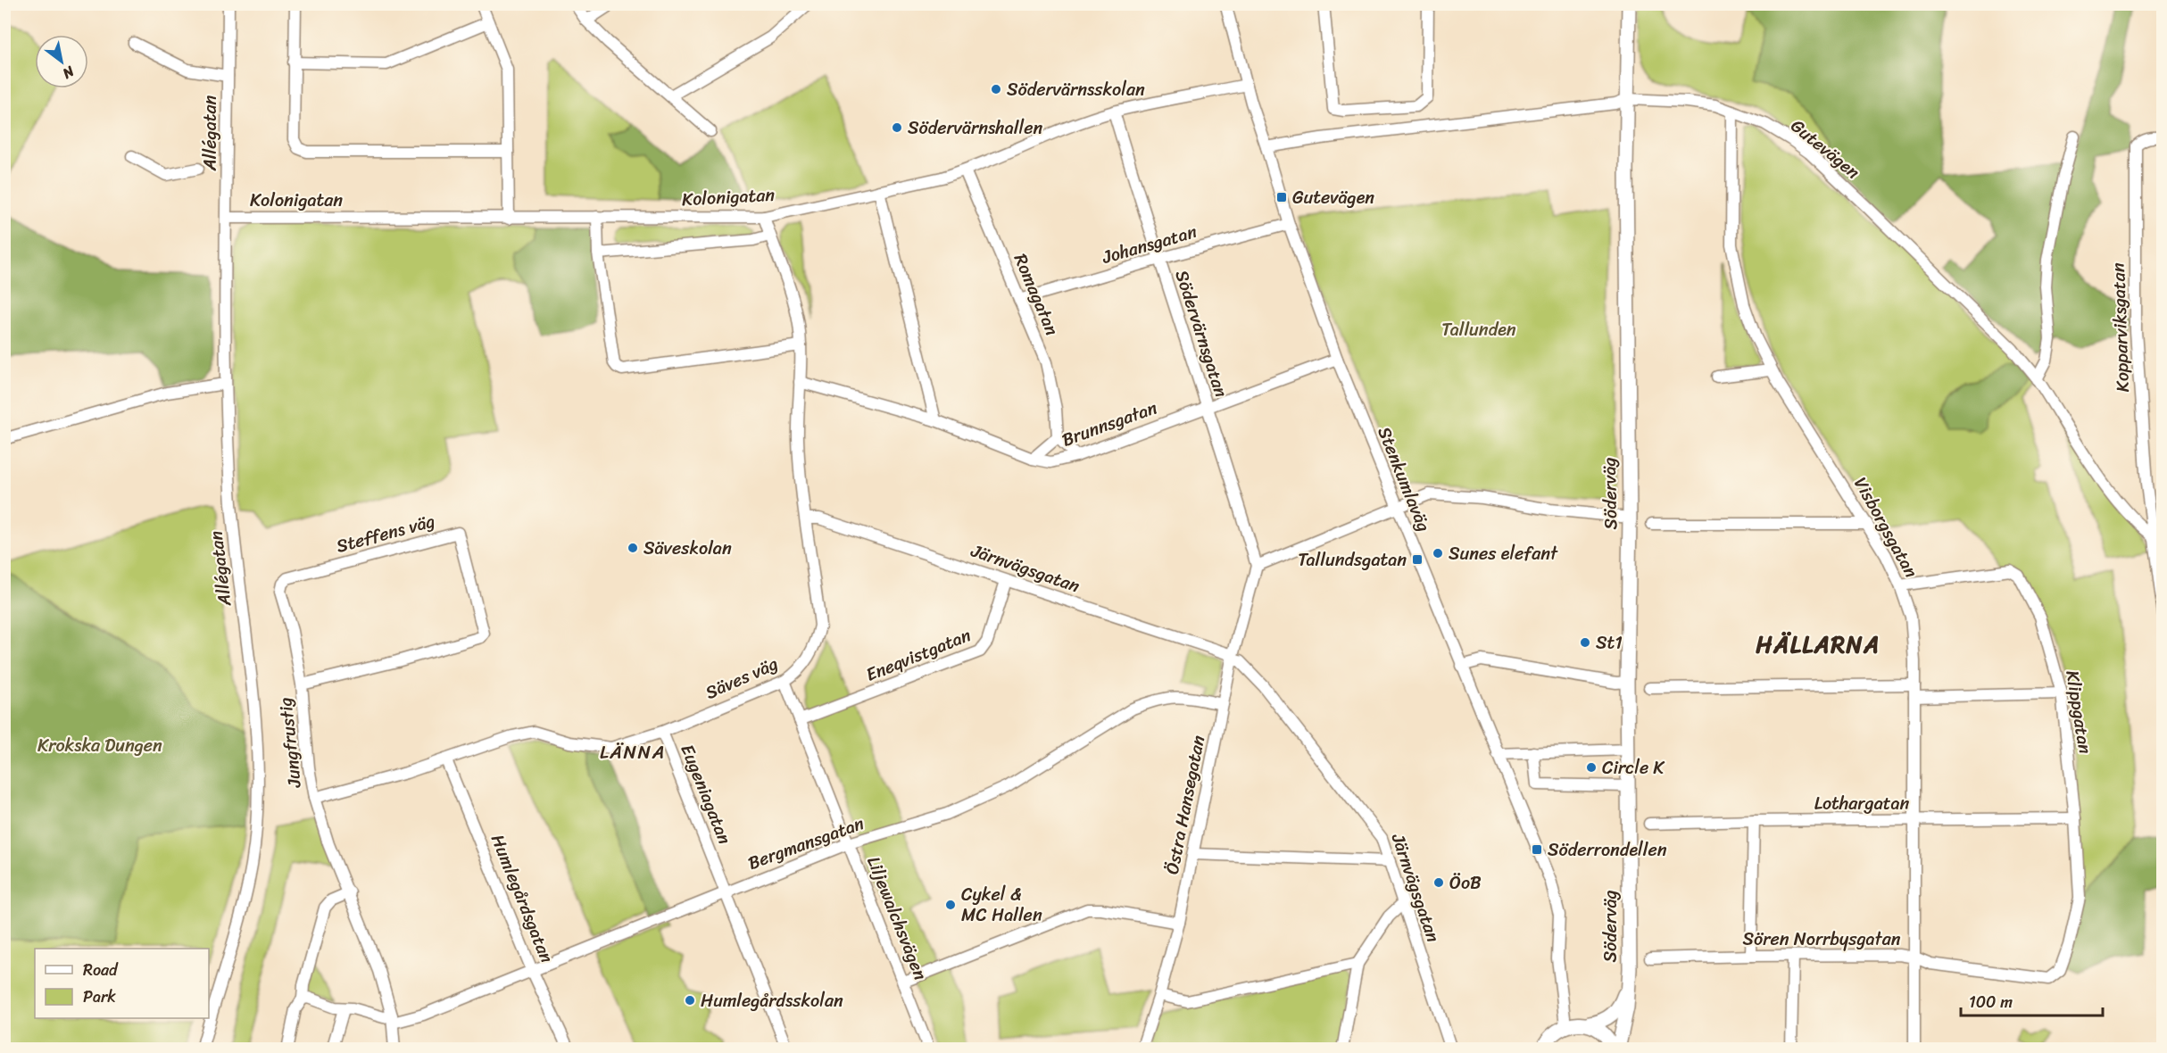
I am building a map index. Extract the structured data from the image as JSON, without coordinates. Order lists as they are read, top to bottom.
{
  "streets": {
    "main road": ["Söderväg"],
    "street": [
      "Allégatan",
      "Gutevägen",
      "Kolonigatan",
      "Johansgatan",
      "Romagatan",
      "Kopparviksgatan",
      "Södervärnsgatan",
      "Brunnsgatan",
      "Stenkumlaväg",
      "Visborgsgatan",
      "Steffens väg",
      "Järnvägsgatan",
      "Eneqvistgatan",
      "Säves väg",
      "Klippgatan",
      "Jungfrustig",
      "Eugeniagatan",
      "Lothargatan",
      "Östra Hansegatan",
      "Bergmansgatan",
      "Humlegårdsgatan",
      "Liljewalchsvägen",
      "Sören Norrbysgatan"
    ]
  },
  "crossings": [
    ["Allégatan", "Kolonigatan"],
    ["Gutevägen", "Kopparviksgatan"],
    ["Gutevägen", "Stenkumlaväg"],
    ["Gutevägen", "Söderväg"],
    ["Gutevägen", "Visborgsgatan"],
    ["Kolonigatan", "Romagatan"],
    ["Kolonigatan", "Södervärnsgatan"],
    ["Kolonigatan", "Stenkumlaväg"],
    ["Kolonigatan", "Säves väg"],
    ["Johansgatan", "Romagatan"],
    ["Johansgatan", "Södervärnsgatan"],
    ["Johansgatan", "Stenkumlaväg"],
    ["Södervärnsgatan", "Brunnsgatan"],
    ["Södervärnsgatan", "Östra Hansegatan"],
    ["Brunnsgatan", "Stenkumlaväg"],
    ["Brunnsgatan", "Säves väg"],
    ["Stenkumlaväg", "Söderväg"],
    ["Visborgsgatan", "Klippgatan"],
    ["Visborgsgatan", "Lothargatan"],
    ["Visborgsgatan", "Sören Norrbysgatan"],
    ["Steffens väg", "Jungfrustig"],
    ["Järnvägsgatan", "Eneqvistgatan"],
    ["Järnvägsgatan", "Säves väg"],
    ["Järnvägsgatan", "Östra Hansegatan"],
    ["Eneqvistgatan", "Liljewalchsvägen"],
    ["Säves väg", "Jungfrustig"],
    ["Säves väg", "Eugeniagatan"],
    ["Säves väg", "Humlegårdsgatan"],
    ["Säves väg", "Liljewalchsvägen"],
    ["Klippgatan", "Lothargatan"],
    ["Klippgatan", "Sören Norrbysgatan"],
    ["Jungfrustig", "Bergmansgatan"],
    ["Eugeniagatan", "Bergmansgatan"],
    ["Östra Hansegatan", "Bergmansgatan"],
    ["Bergmansgatan", "Humlegårdsgatan"],
    ["Bergmansgatan", "Liljewalchsvägen"]
  ],
  "districts": ["HÄLLARNA", "LÄNNA"],
  "parks": ["Tallunden", "Krokska Dungen"],
  "places": {
    "other": [
      "Södervärnsskolan",
      "Södervärnshallen",
      "Säveskolan",
      "Sunes elefant",
      "St1",
      "Circle K",
      "ÖoB",
      "Cykel & MC Hallen",
      "Humlegårdsskolan"
    ],
    "transit": ["Gutevägen", "Tallundsgatan", "Söderrondellen"]
  },
  "legend": ["Road", "Park"],
  "scale_bar": "100 m",
  "north": "bottom right"
}
